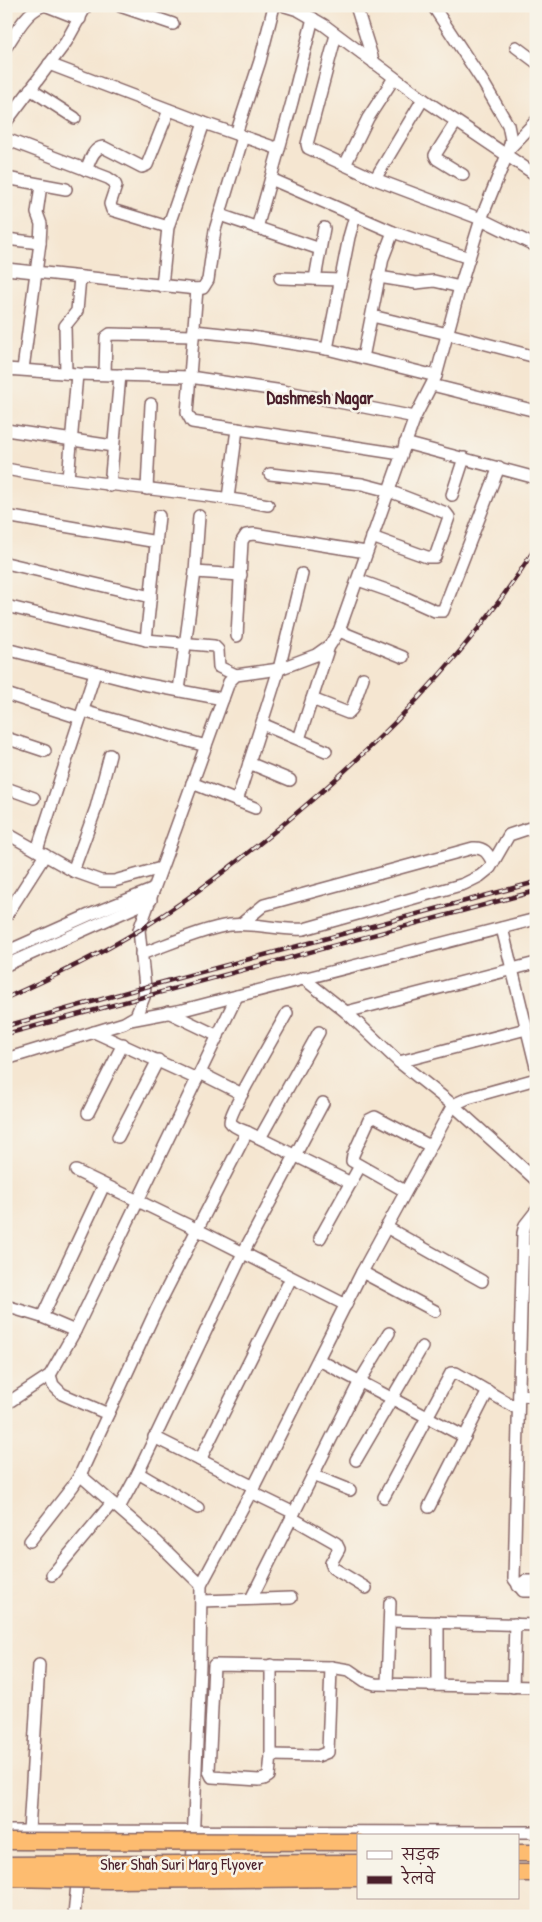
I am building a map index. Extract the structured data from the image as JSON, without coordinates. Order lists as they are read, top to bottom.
{
  "streets": {
    "highway": ["Sher Shah Suri Marg Flyover"]
  },
  "districts": ["Dashmesh Nagar"],
  "legend": ["सड़क", "रेलवे"]
}
